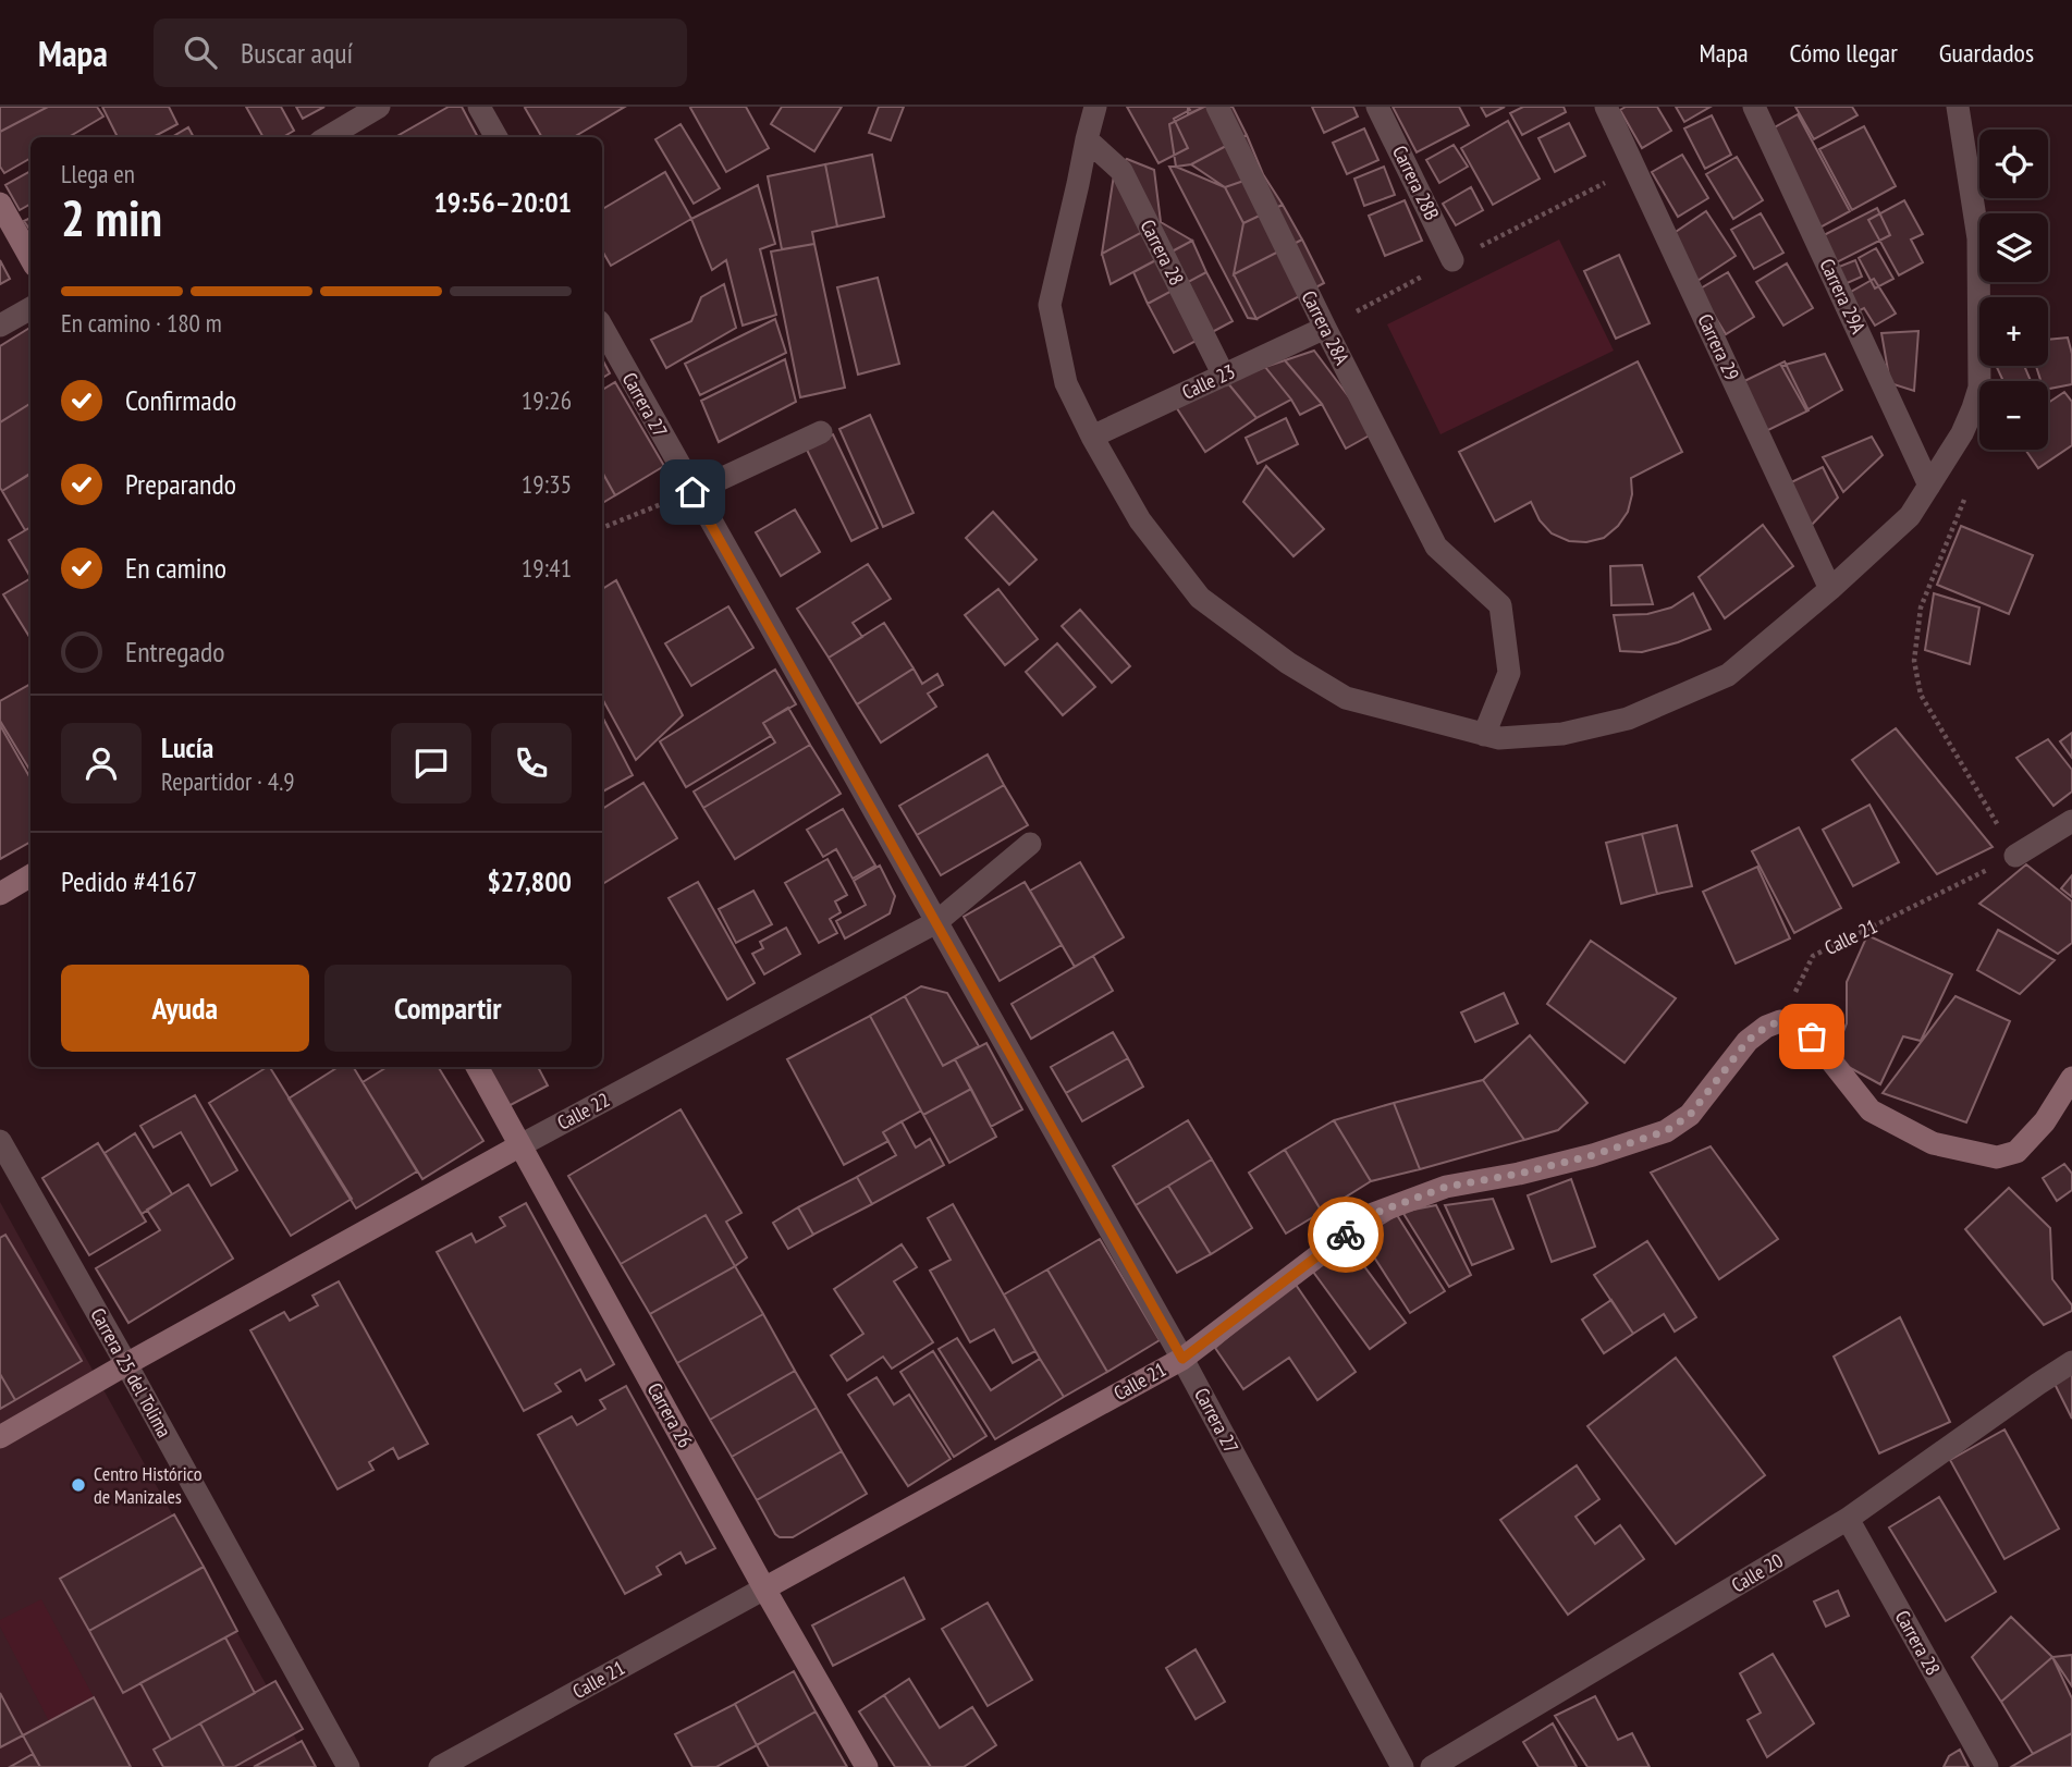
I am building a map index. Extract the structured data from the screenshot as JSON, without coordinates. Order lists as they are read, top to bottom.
{
  "streets": {
    "street": [
      "Carrera 28B",
      "Carrera 28",
      "Carrera 29A",
      "Carrera 28A",
      "Carrera 29",
      "Calle 23",
      "Carrera 27",
      "Calle 21",
      "Calle 22",
      "Carrera 25 del Tolima",
      "Carrera 26",
      "Calle 20"
    ]
  },
  "crossings": [
    ["Carrera 28", "Calle 23"],
    ["Carrera 28", "Calle 20"],
    ["Carrera 28A", "Calle 23"],
    ["Carrera 27", "Calle 21"],
    ["Carrera 27", "Calle 22"],
    ["Calle 21", "Carrera 26"],
    ["Calle 22", "Carrera 25 del Tolima"],
    ["Calle 22", "Carrera 26"]
  ],
  "places": ["Centro Histórico de Manizales"],
  "page": {
    "header": "Mapa",
    "search": "Buscar aquí",
    "nav": ["Mapa", "Cómo llegar", "Guardados"],
    "map_buttons": ["+", "−"],
    "heading": ["2 min", "Llega en", "19:56–20:01"],
    "panel": [
      "Lucía",
      "Repartidor · 4.9",
      "Pedido #4167",
      "$27,800"
    ],
    "bar": "En camino · 180 m",
    "list": [
      ["Confirmado", "19:26"],
      ["Preparando", "19:35"],
      ["En camino", "19:41"],
      "Entregado"
    ],
    "buttons": ["Ayuda", "Compartir"]
  }
}
